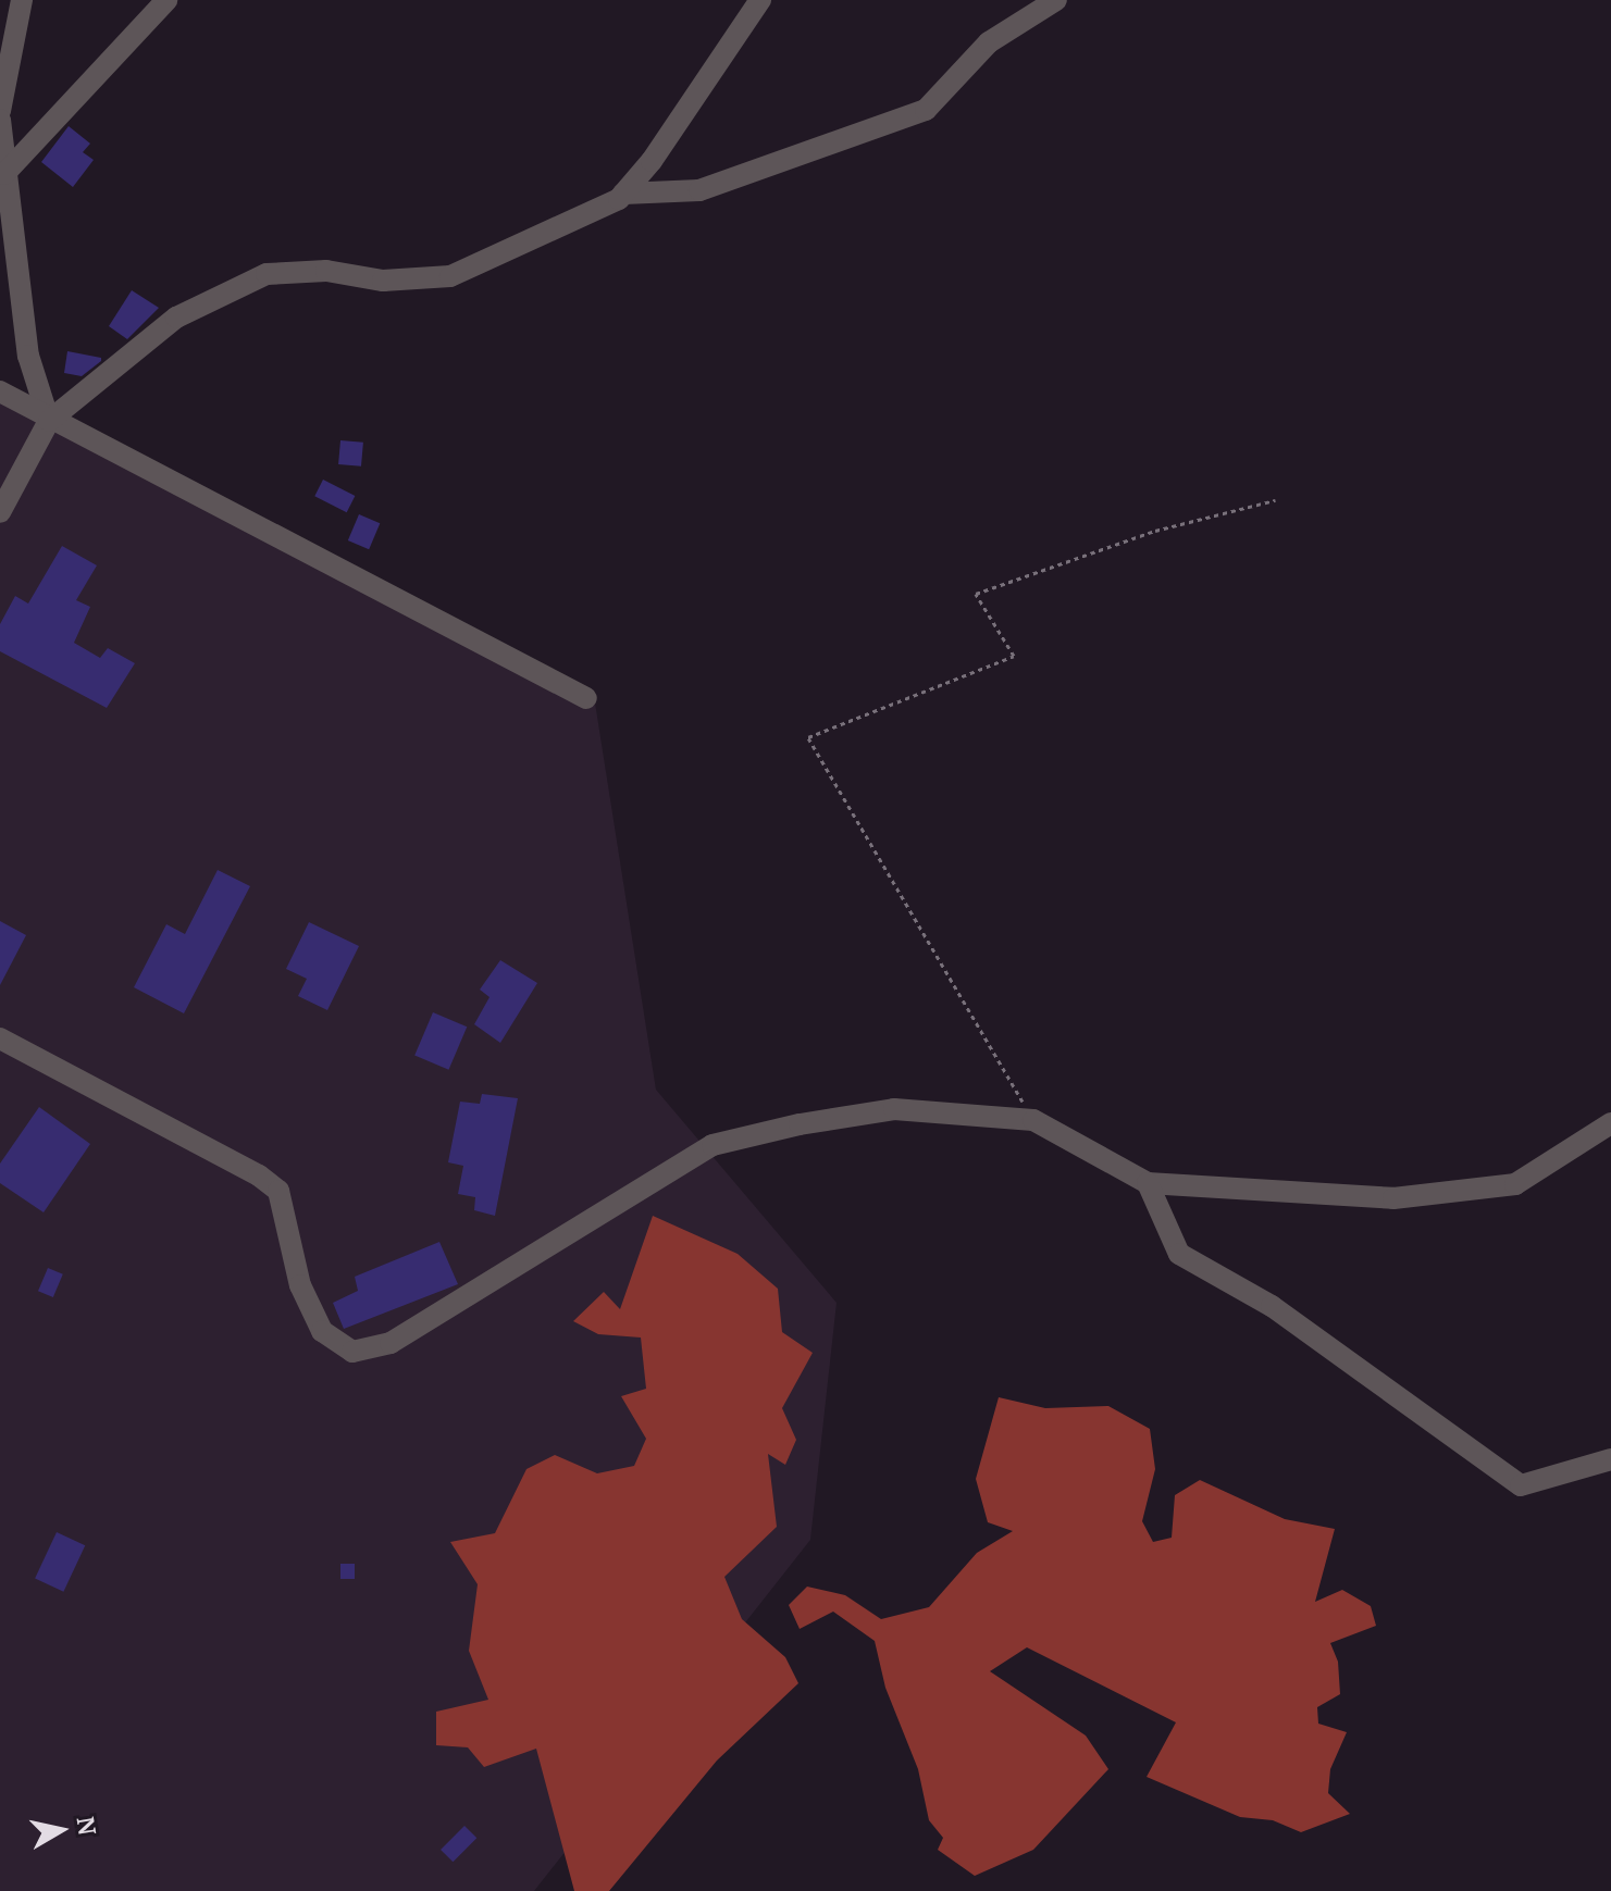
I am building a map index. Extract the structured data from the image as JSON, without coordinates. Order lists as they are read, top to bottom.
{
  "north": "right"
}
